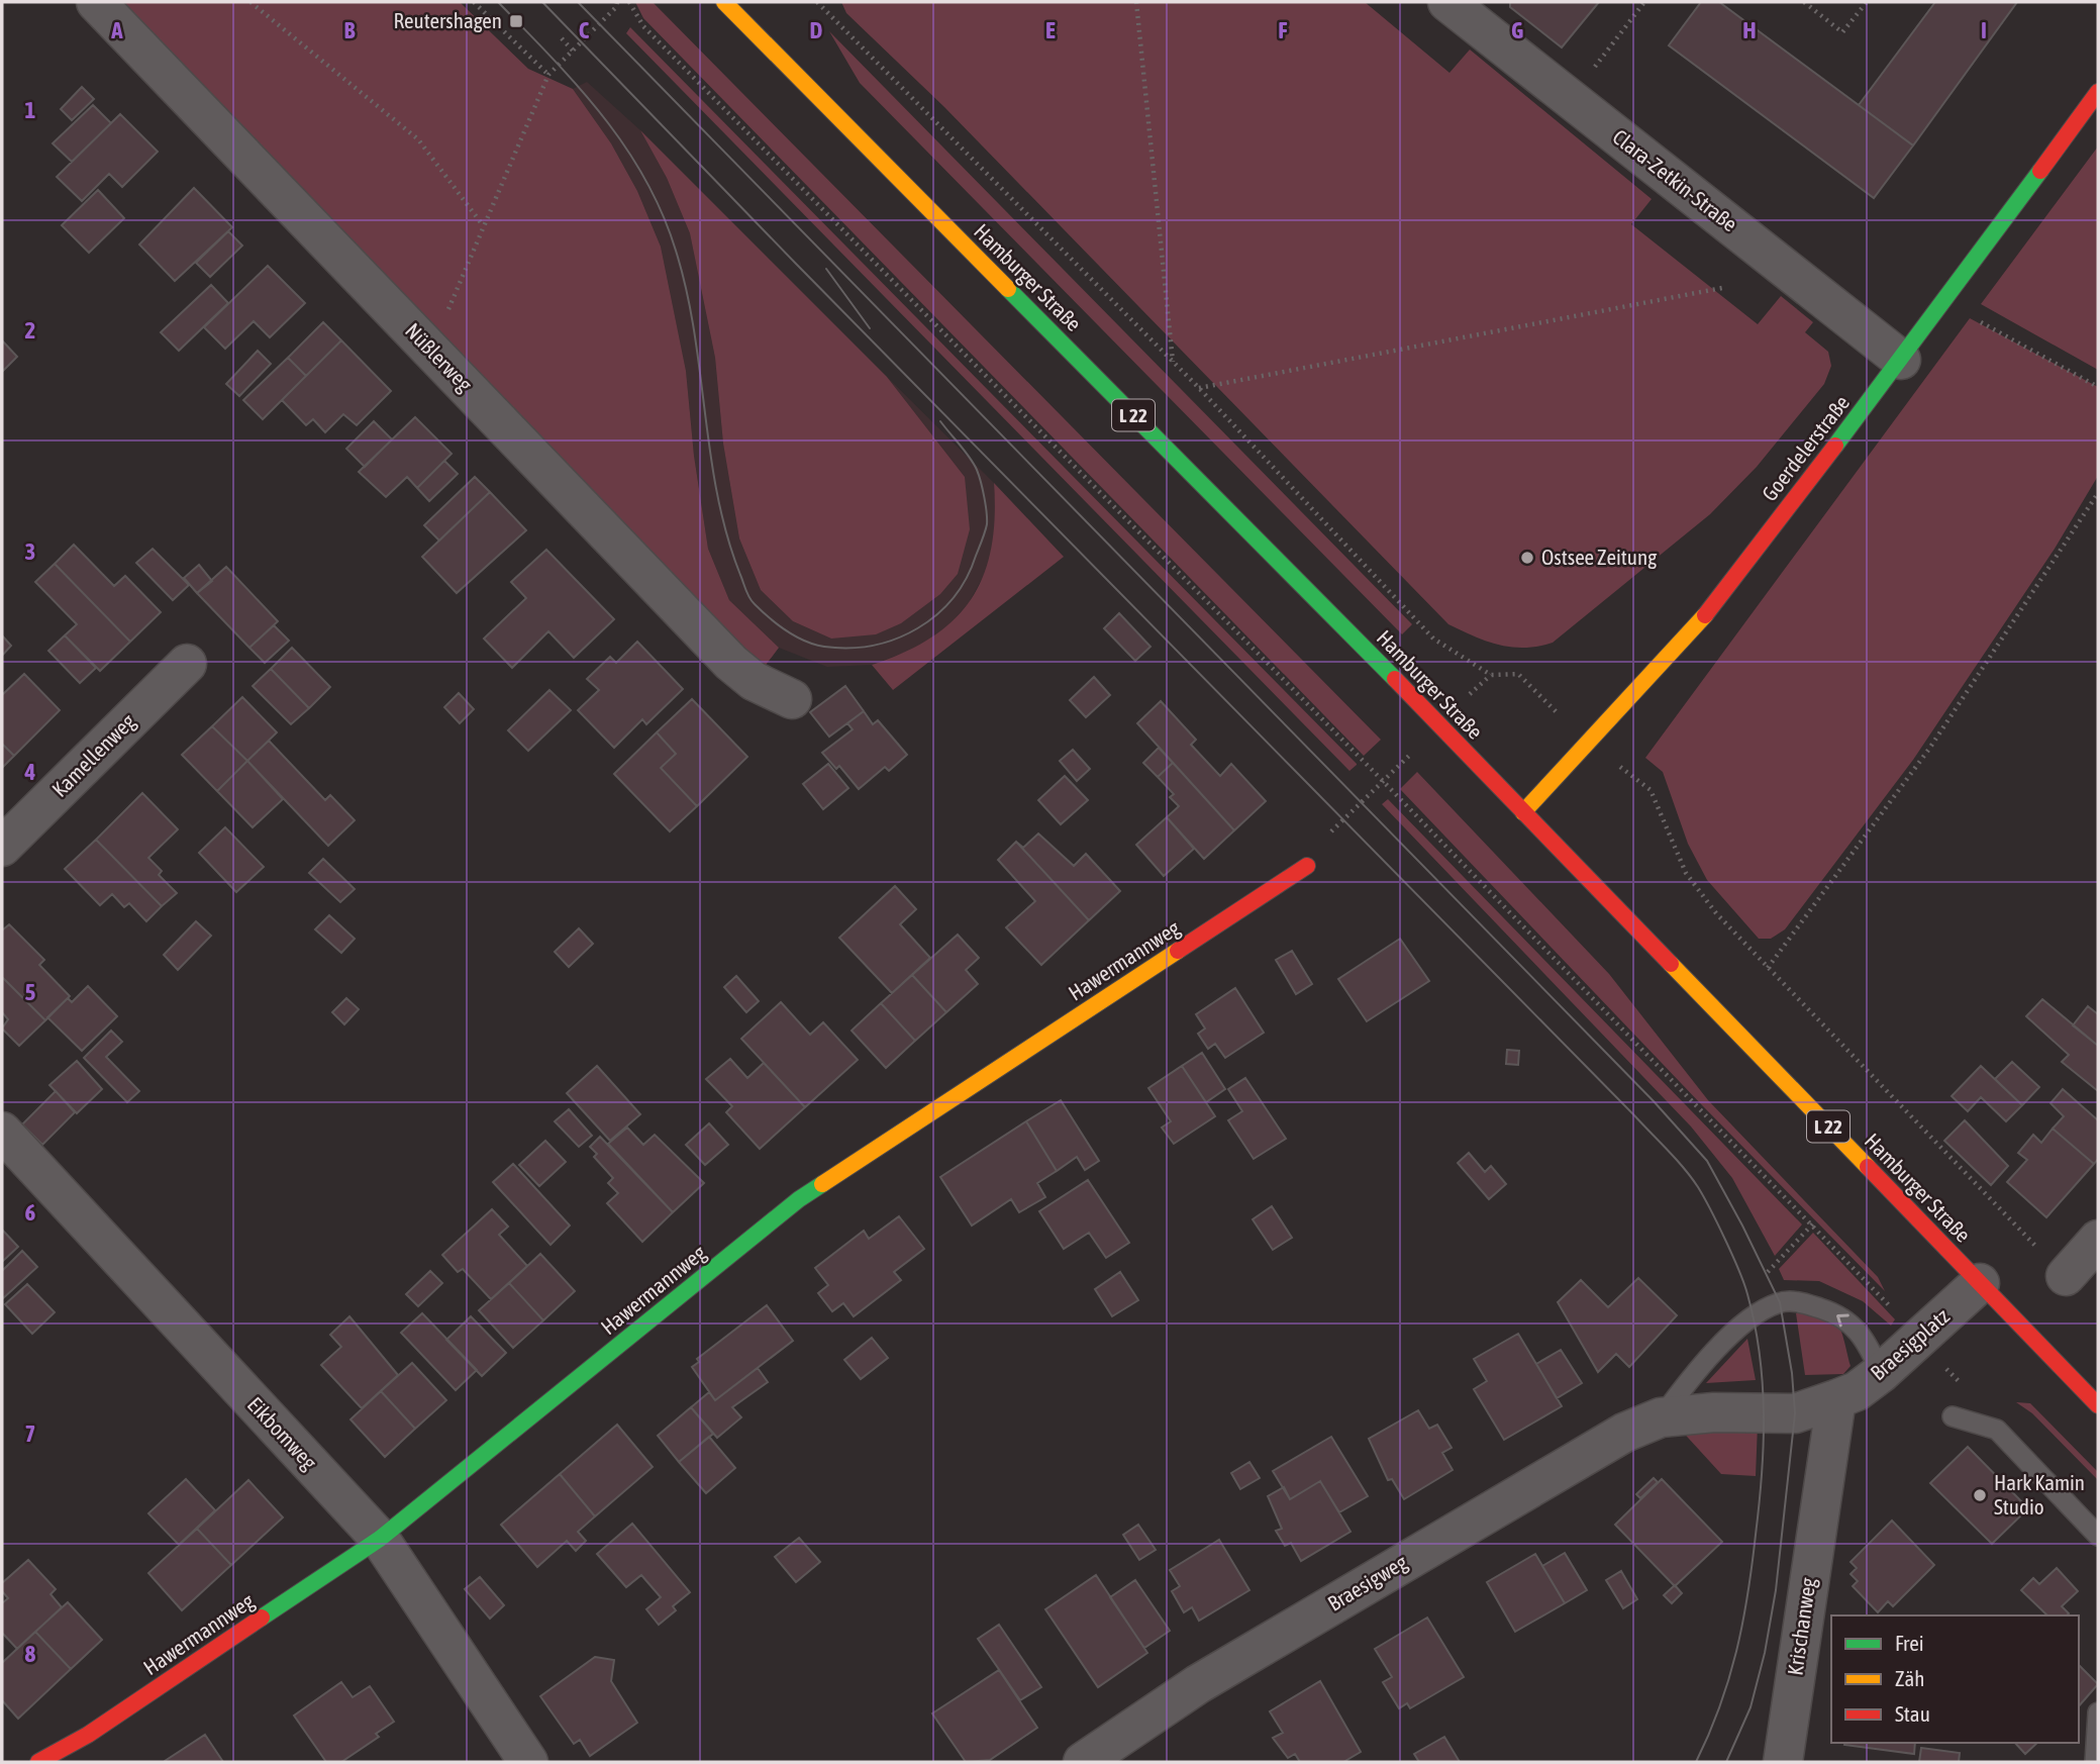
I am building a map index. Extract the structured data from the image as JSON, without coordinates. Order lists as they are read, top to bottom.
{
  "streets": {
    "street": [
      "Clara-Zetkin-Straße",
      "Hamburger Straße",
      "Nüßlerweg",
      "L 22",
      "Goerdelerstraße",
      "Kamellenweg",
      "Hawermannweg",
      "Braesigplatz",
      "Eikbomweg",
      "Braesigweg",
      "Krischanweg"
    ]
  },
  "crossings": [
    ["Clara-Zetkin-Straße", "Goerdelerstraße"],
    ["Hamburger Straße", "Goerdelerstraße"],
    ["Hamburger Straße", "Braesigplatz"],
    ["Hawermannweg", "Eikbomweg"],
    ["Braesigplatz", "Braesigweg"],
    ["Braesigplatz", "Krischanweg"]
  ],
  "places": {
    "transit": ["Reutershagen"],
    "other": ["Ostsee Zeitung", "Hark Kamin Studio"]
  },
  "legend": ["Frei", "Zäh", "Stau"],
  "grid": {
    "columns": [
      "A",
      "B",
      "C",
      "D",
      "E",
      "F",
      "G",
      "H",
      "I"
    ],
    "rows": [
      "1",
      "2",
      "3",
      "4",
      "5",
      "6",
      "7",
      "8"
    ]
  }
}
